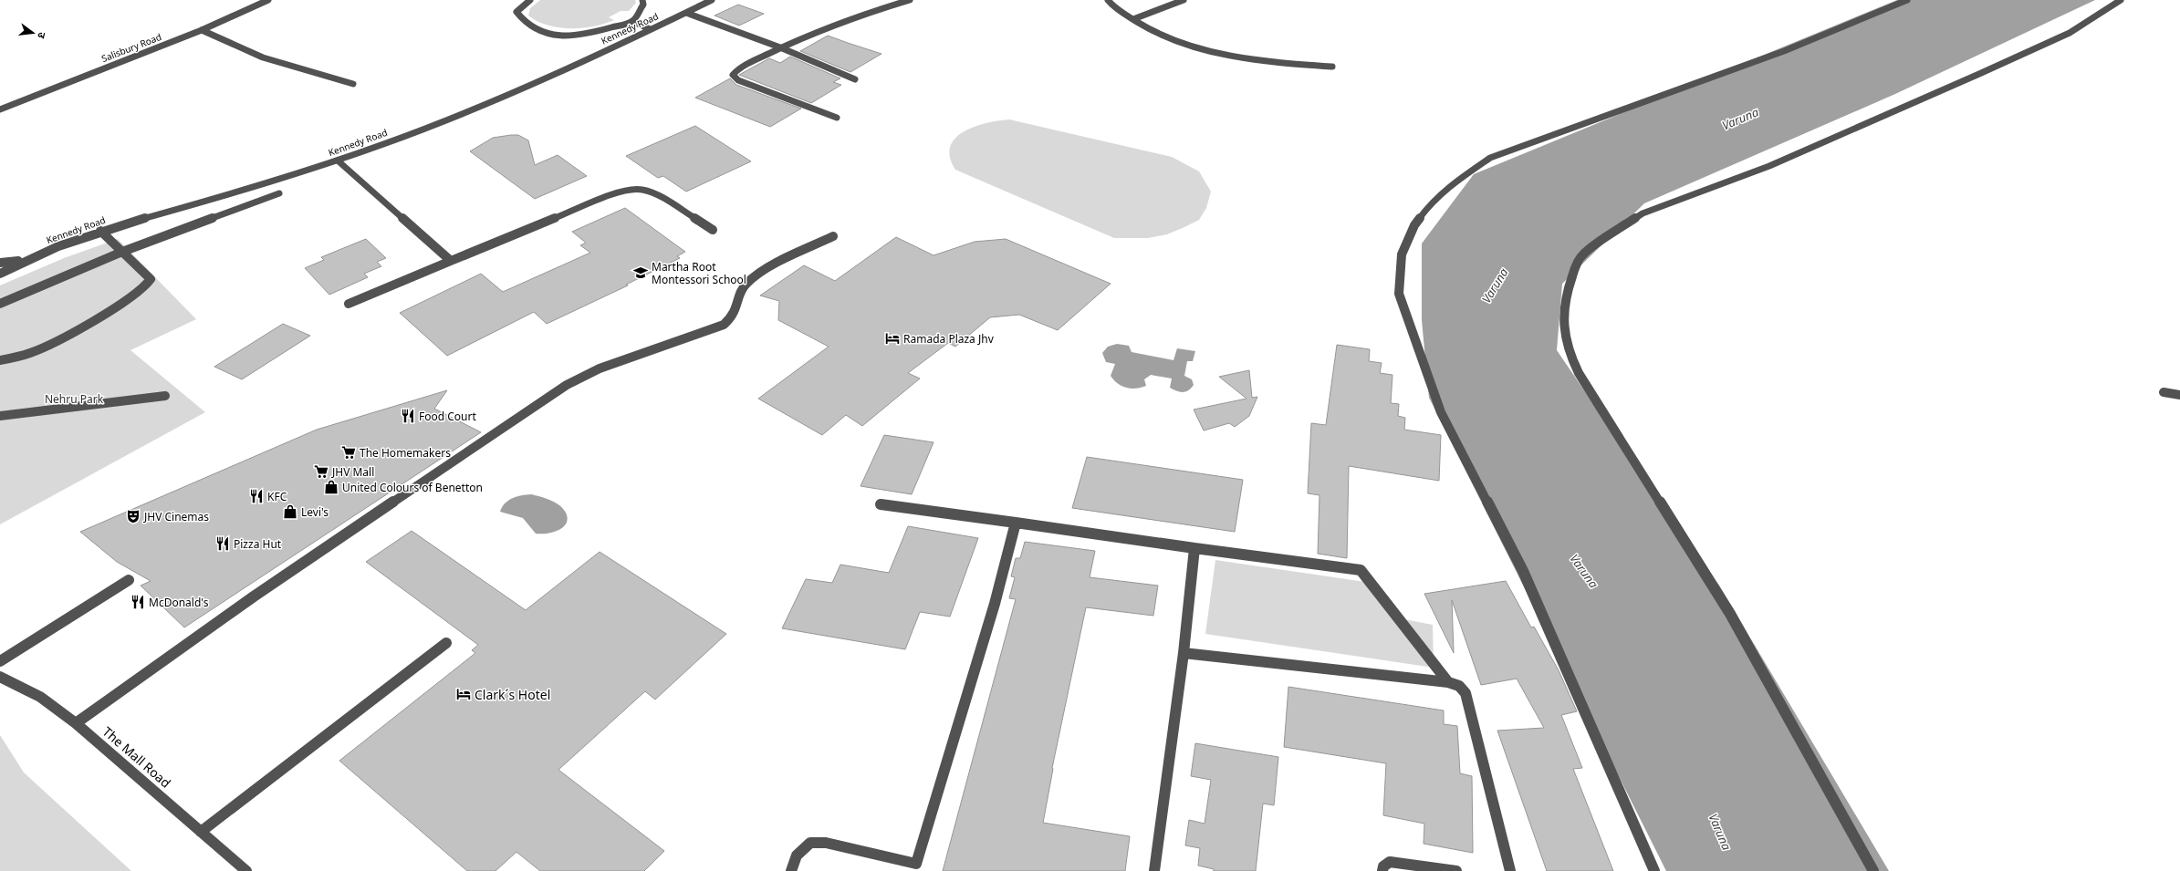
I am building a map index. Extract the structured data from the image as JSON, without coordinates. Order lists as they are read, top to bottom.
{
  "streets": {
    "street": ["Kennedy Road", "Salisbury Road", "The Mall Road"]
  },
  "water": ["Varuna"],
  "parks": ["Nehru Park"],
  "places": {
    "school or university": ["Martha Root Montessori School"],
    "hotel": ["Ramada Plaza Jhv", "Clark´s Hotel"],
    "restaurant": [
      "Food Court",
      "KFC",
      "Pizza Hut",
      "McDonald's"
    ],
    "supermarket": ["The Homemakers", "JHV Mall"],
    "shop": ["United Colours of Benetton", "Levi's"],
    "theatre": ["JHV Cinemas"]
  },
  "north": "right"
}
